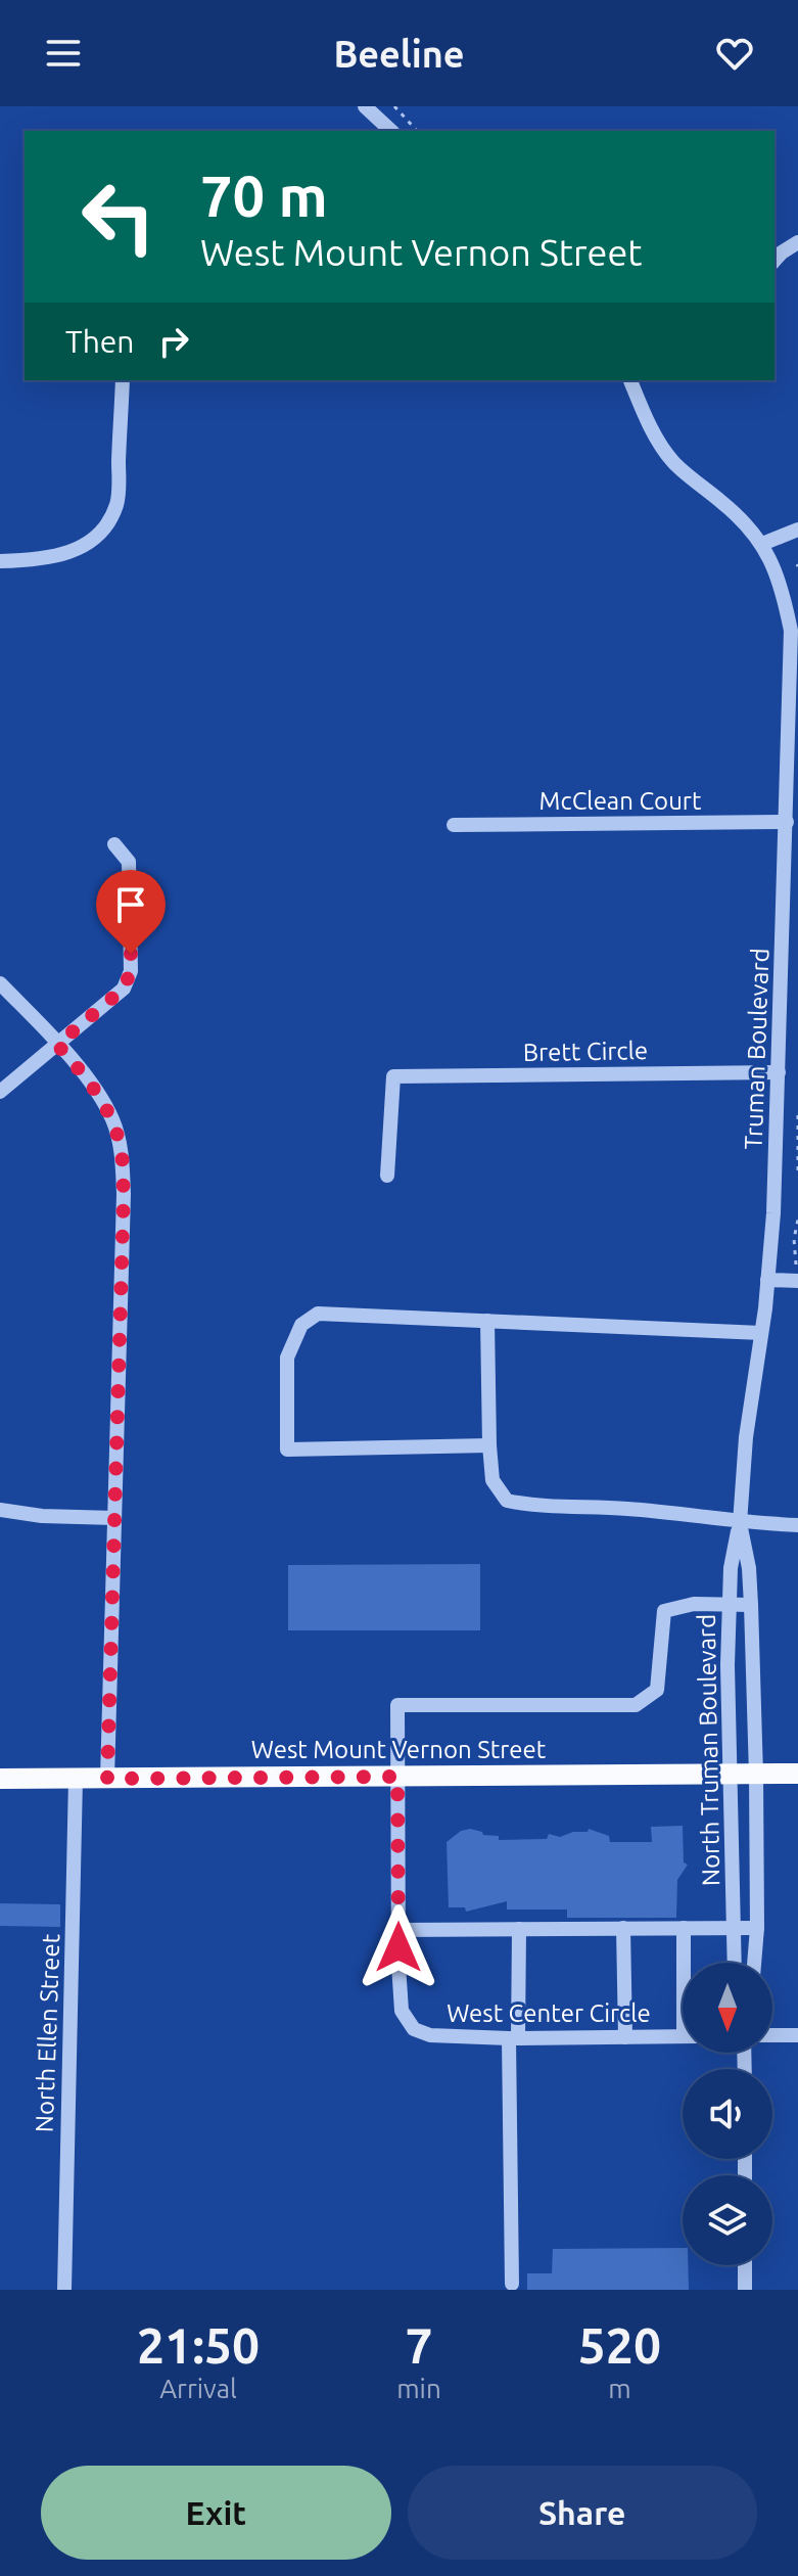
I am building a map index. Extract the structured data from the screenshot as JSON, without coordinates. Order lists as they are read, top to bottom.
{
  "streets": {
    "main road": ["West Mount Vernon Street"],
    "street": [
      "McClean Court",
      "Truman Boulevard",
      "Brett Circle",
      "North Truman Boulevard",
      "West Center Circle",
      "North Ellen Street"
    ]
  },
  "crossings": [
    ["McClean Court", "Truman Boulevard"],
    ["Truman Boulevard", "Brett Circle"],
    ["Truman Boulevard", "West Mount Vernon Street"],
    ["Truman Boulevard", "North Truman Boulevard"],
    ["West Mount Vernon Street", "North Truman Boulevard"],
    ["West Mount Vernon Street", "West Center Circle"],
    ["West Mount Vernon Street", "North Ellen Street"],
    ["North Truman Boulevard", "West Center Circle"]
  ],
  "north": "bottom",
  "page": {
    "header": "Beeline",
    "turn": ["70 m", "West Mount Vernon Street"],
    "then": "Then",
    "eta": [
      "21:50",
      "Arrival",
      "7",
      "min",
      "520",
      "m"
    ],
    "buttons": ["Exit", "Share"]
  }
}
